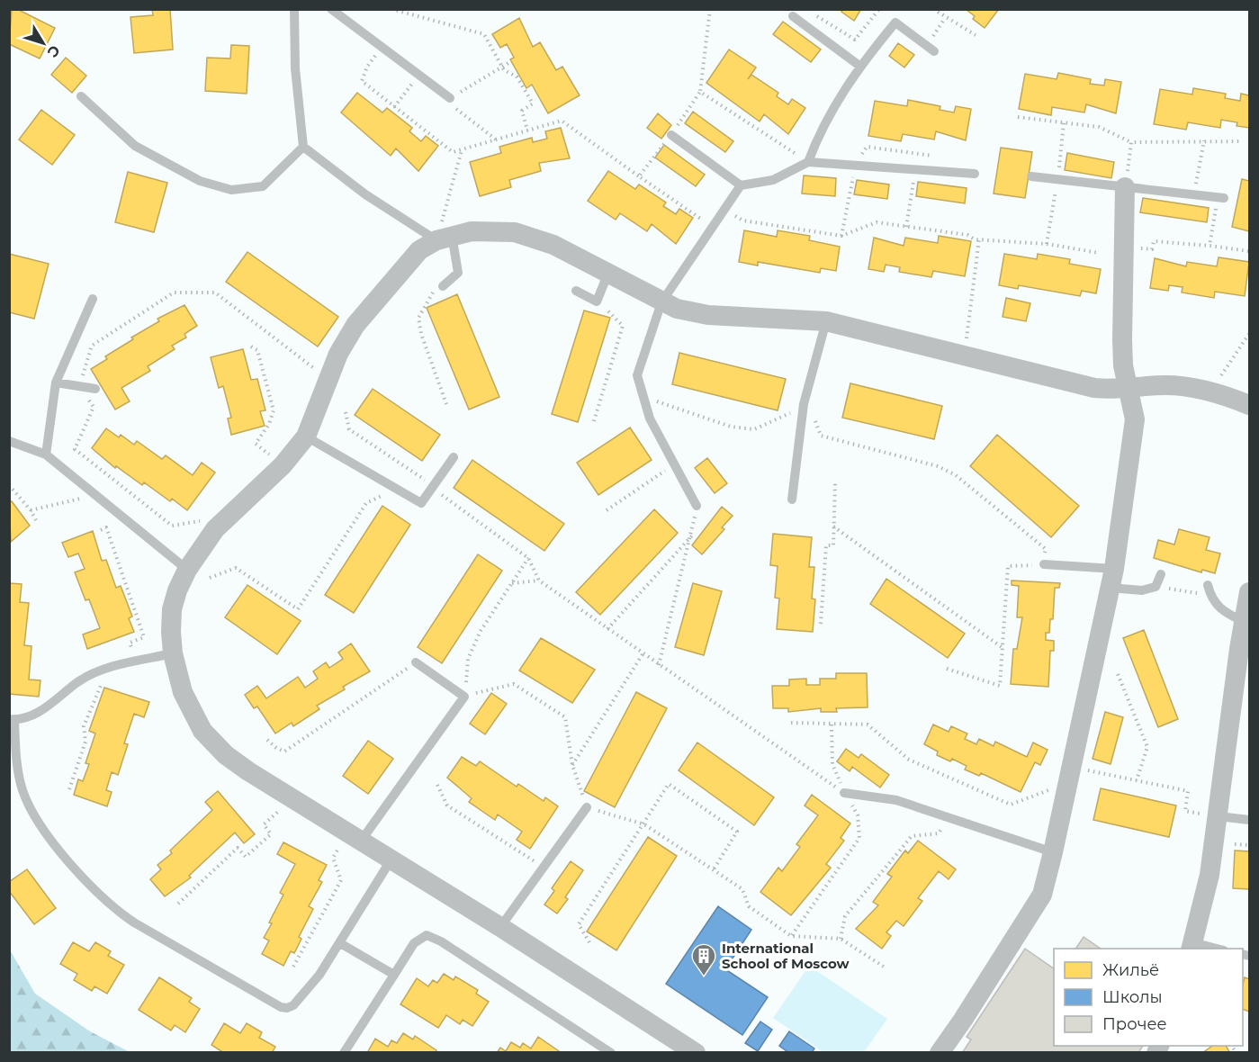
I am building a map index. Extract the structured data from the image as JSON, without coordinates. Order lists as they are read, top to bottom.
{
  "places": {
    "building": ["International School of Moscow"]
  },
  "legend": ["Жильё", "Школы", "Прочее"],
  "north": "bottom right"
}
